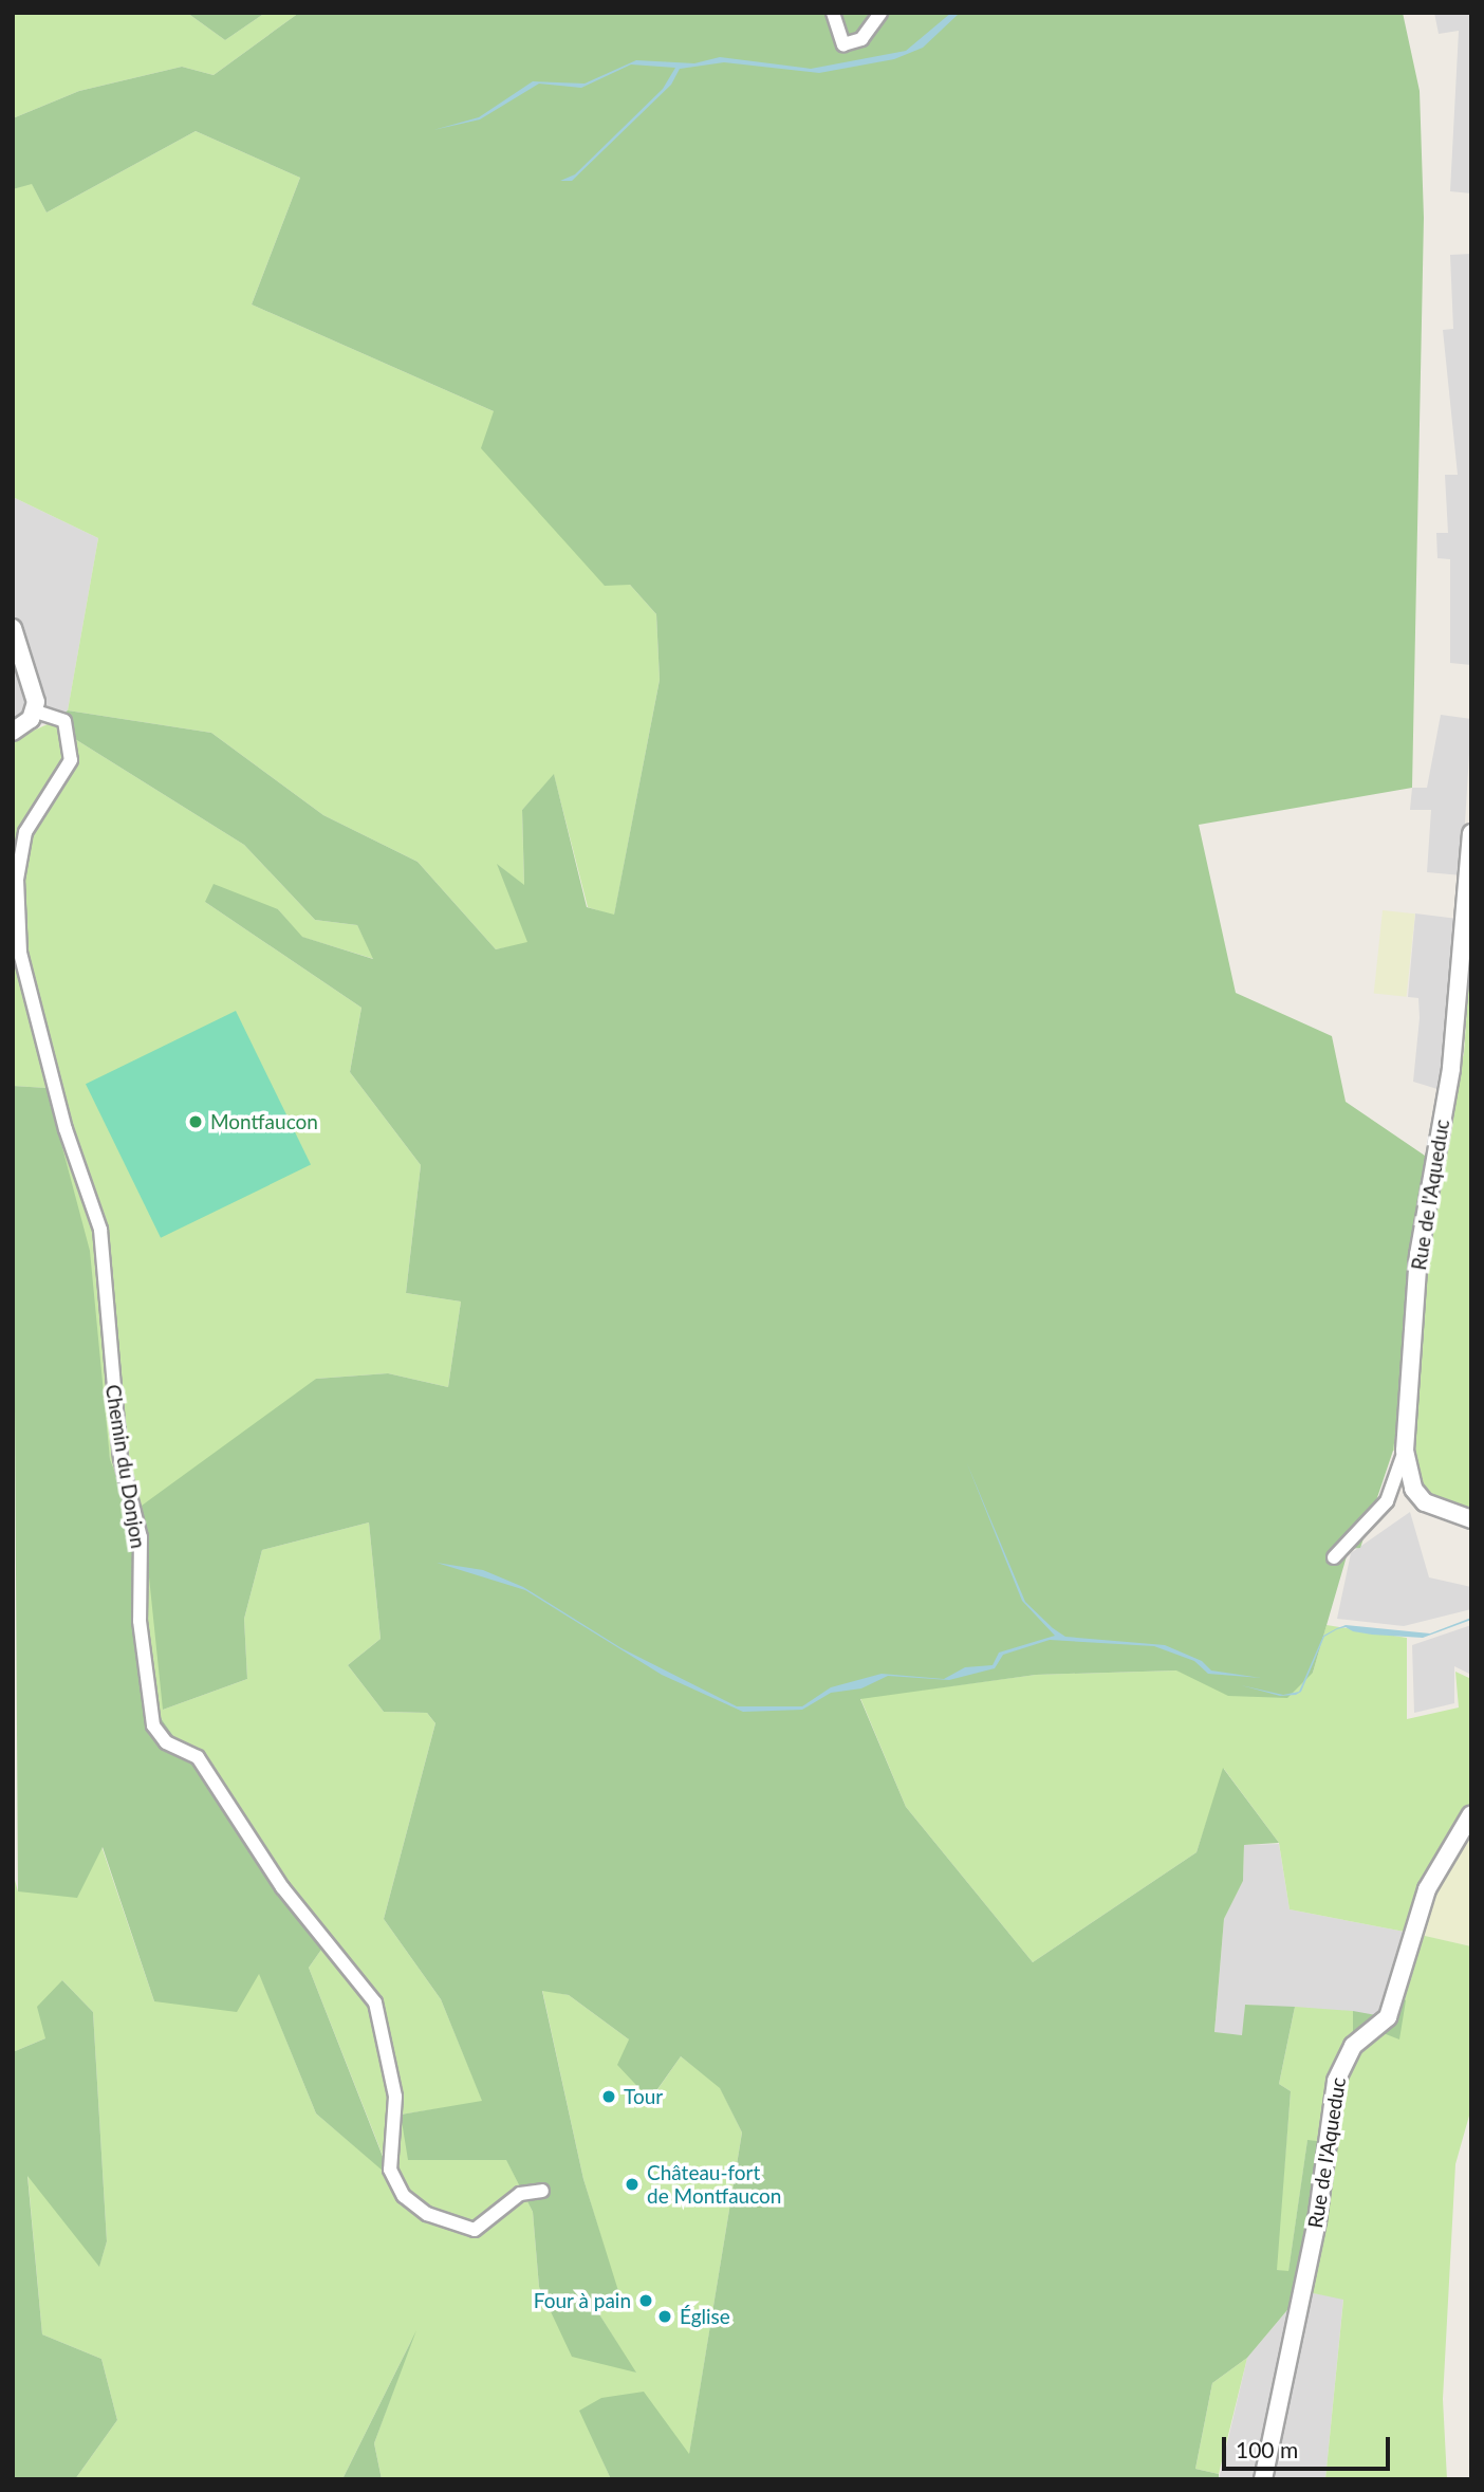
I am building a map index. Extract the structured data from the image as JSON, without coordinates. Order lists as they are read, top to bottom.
{
  "streets": {
    "street": ["Rue de l'Aqueduc", "Chemin du Donjon"]
  },
  "places": [
    "Montfaucon",
    "Tour",
    "Château-fort de Montfaucon",
    "Four à pain",
    "Église"
  ],
  "scale_bar": "100 m"
}
